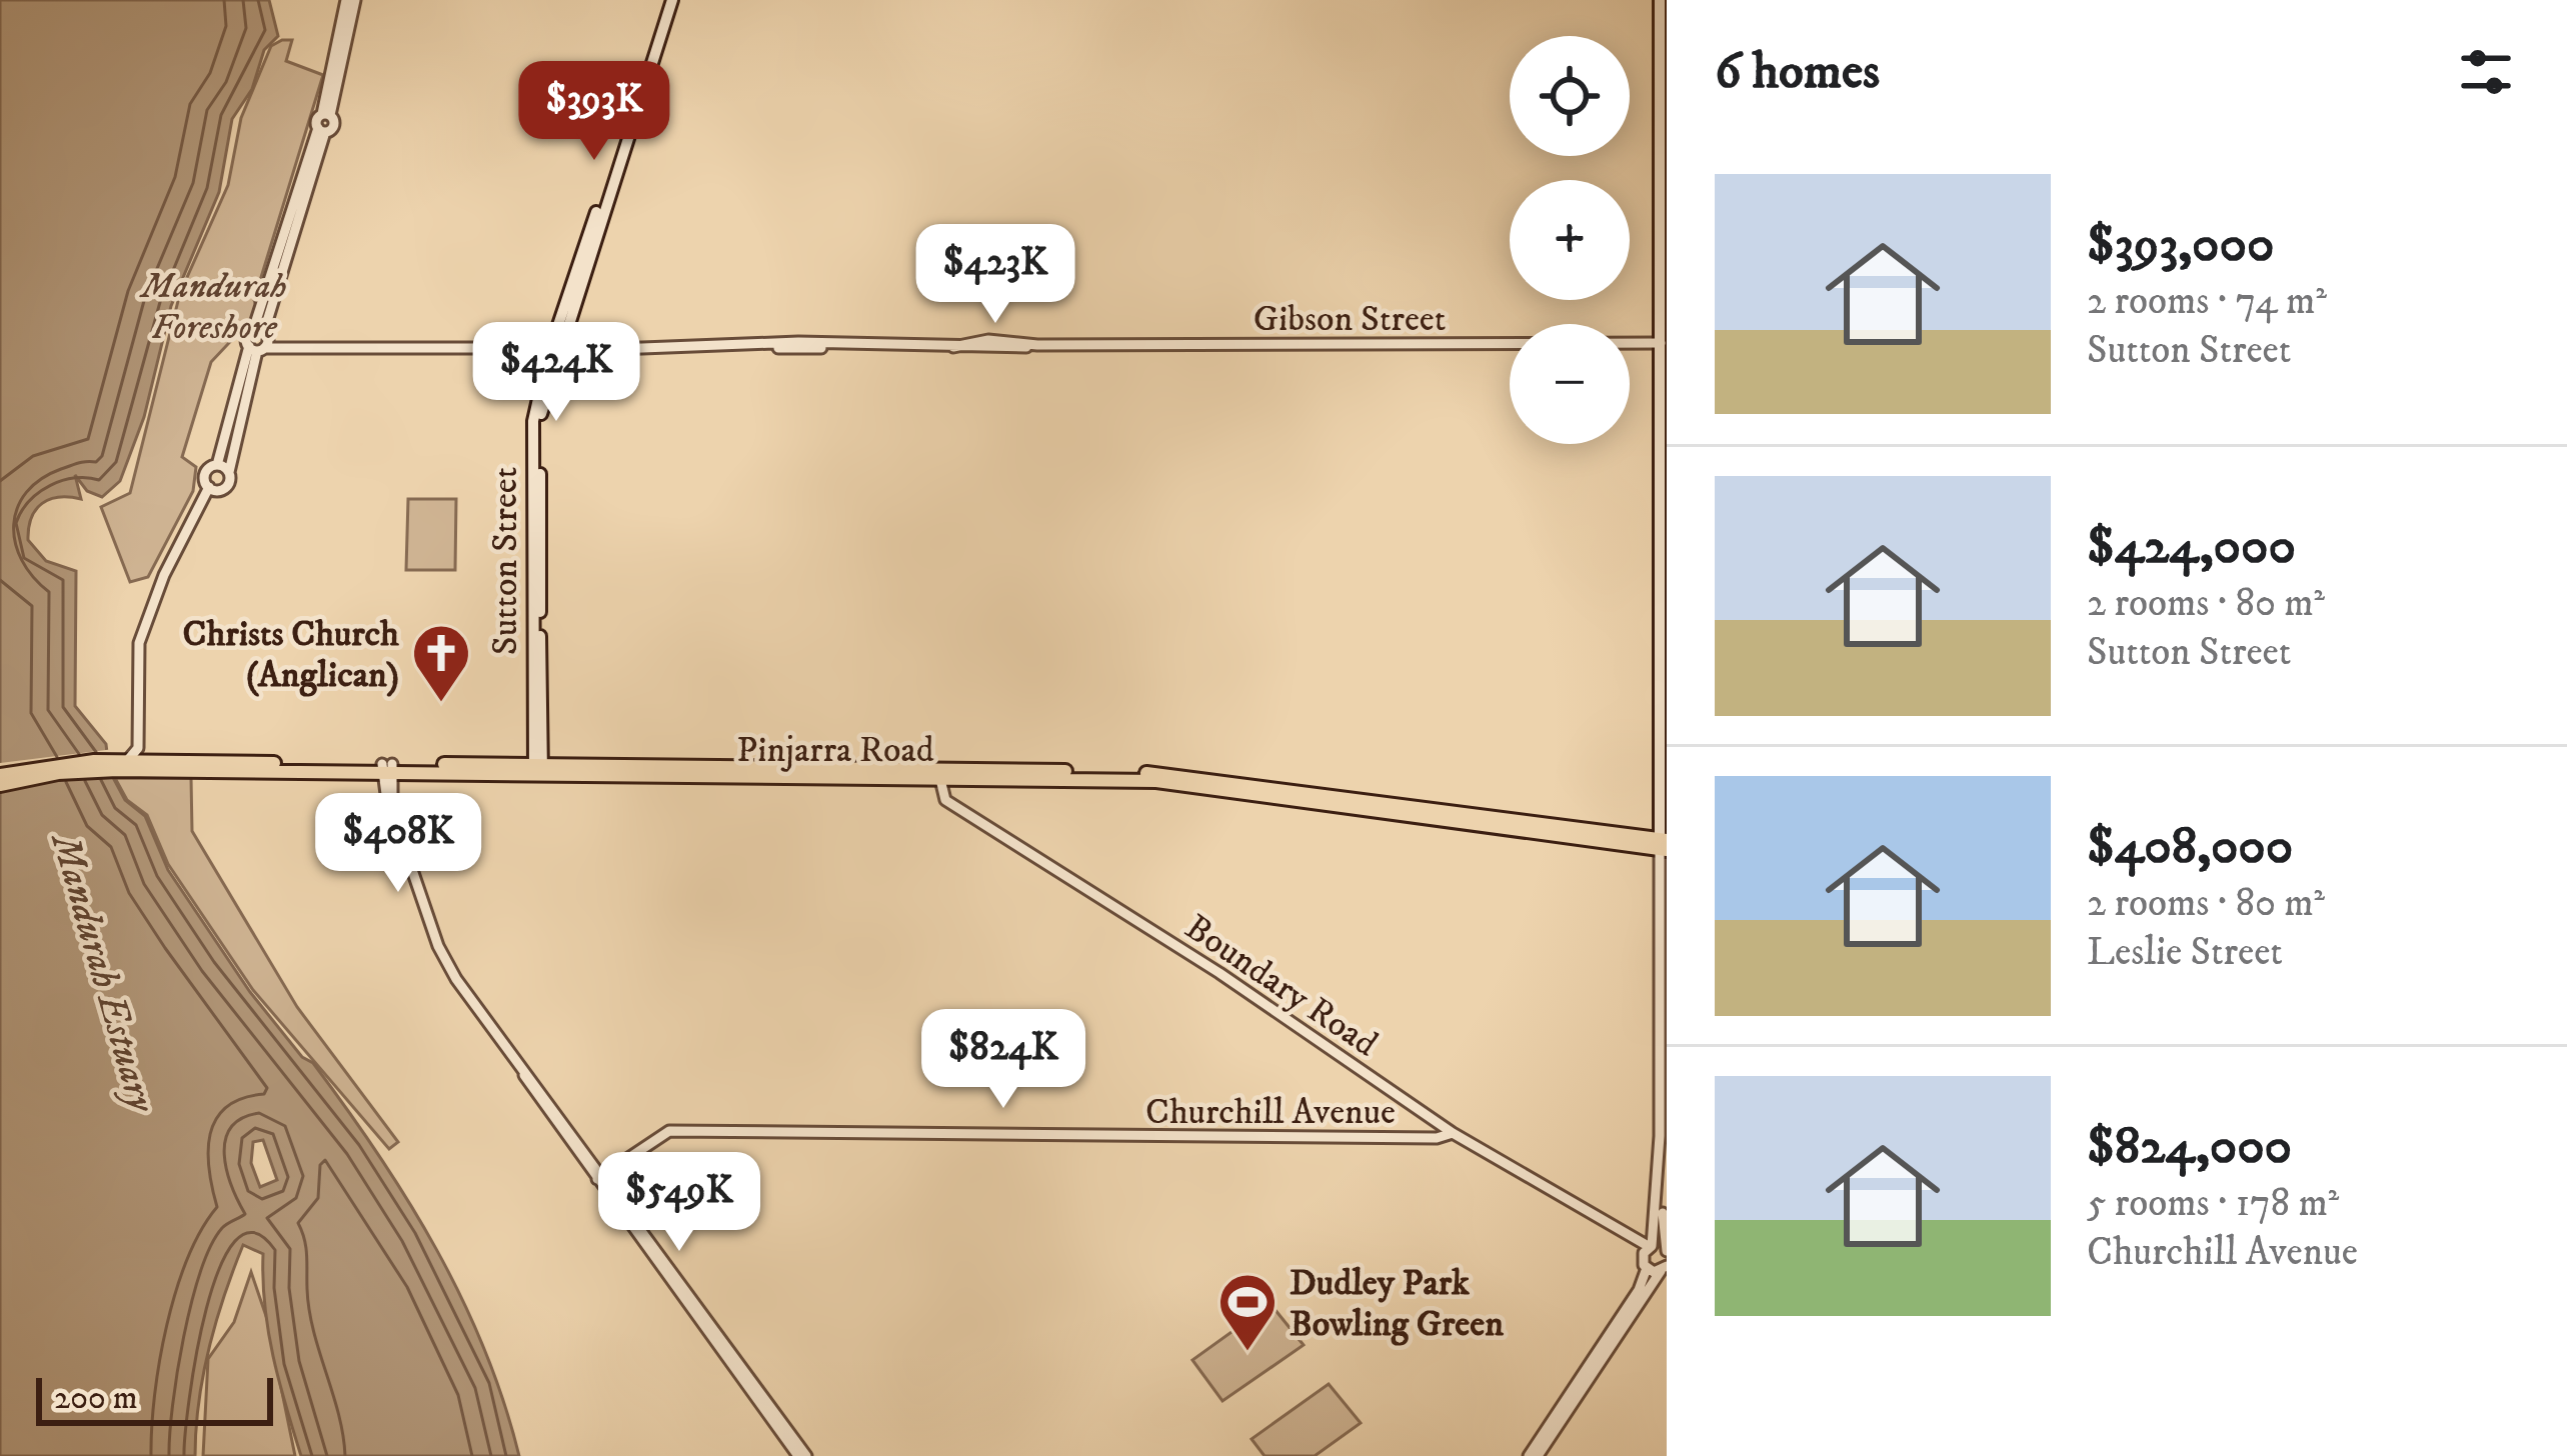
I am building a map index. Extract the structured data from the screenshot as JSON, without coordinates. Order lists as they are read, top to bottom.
{
  "streets": {
    "main road": ["Sutton Street", "Pinjarra Road"],
    "street": ["Gibson Street", "Boundary Road", "Churchill Avenue"]
  },
  "crossings": [
    ["Gibson Street", "Sutton Street"],
    ["Sutton Street", "Pinjarra Road"],
    ["Pinjarra Road", "Boundary Road"],
    ["Boundary Road", "Churchill Avenue"]
  ],
  "water": ["Mandurah Estuary"],
  "parks": ["Mandurah Foreshore"],
  "places": {
    "church": ["Christs Church (Anglican)"],
    "sports": ["Dudley Park Bowling Green"]
  },
  "scale_bar": "200 m",
  "page": {
    "heading": "6 homes",
    "map_buttons": ["+", "−"],
    "price": [
      "$393K",
      "$423K",
      "$424K",
      "$408K",
      "$824K",
      "$549K"
    ],
    "list": [
      {
        "name": "$393,000",
        "note": "2 rooms · 74 m² · Sutton Street"
      },
      {
        "name": "$424,000",
        "note": "2 rooms · 80 m² · Sutton Street"
      },
      {
        "name": "$408,000",
        "note": "2 rooms · 80 m² · Leslie Street"
      },
      {
        "name": "$824,000",
        "note": "5 rooms · 178 m² · Churchill Avenue"
      }
    ],
    "scale": "200 m"
  }
}
